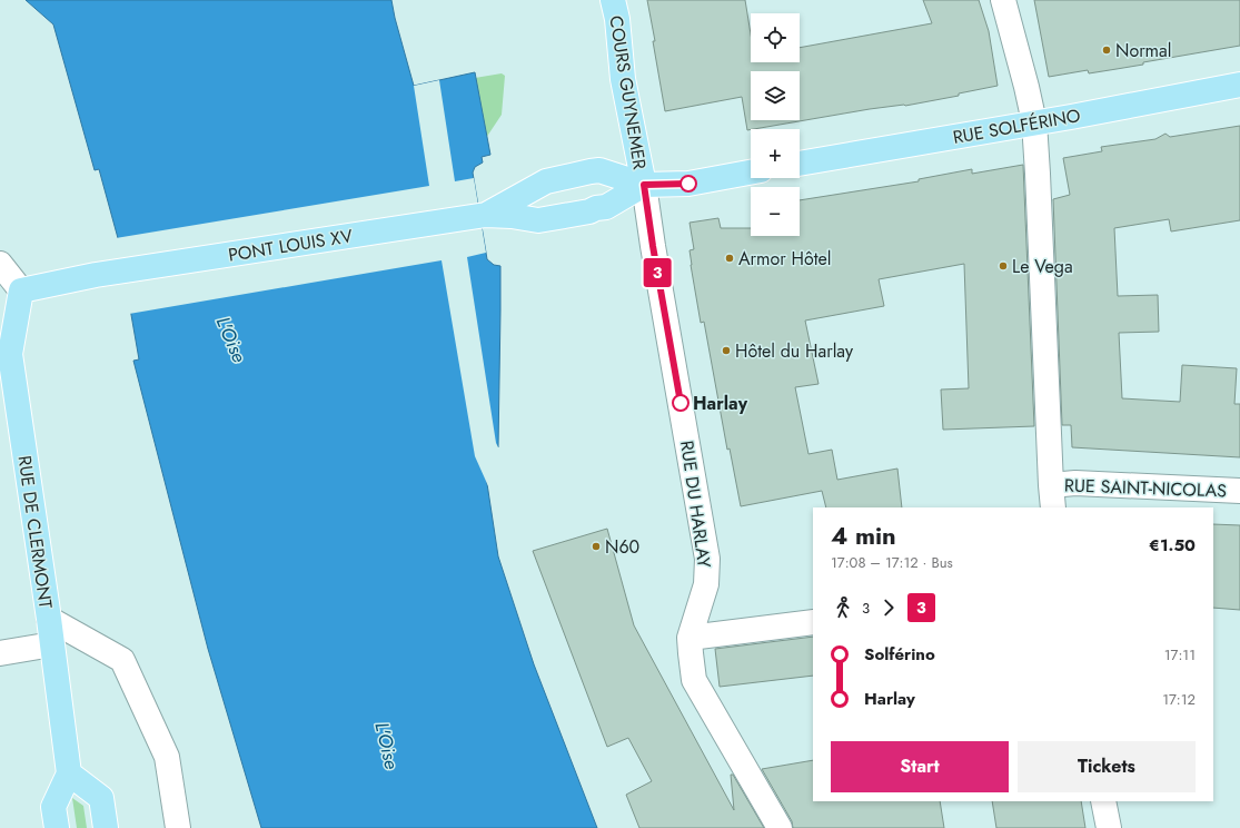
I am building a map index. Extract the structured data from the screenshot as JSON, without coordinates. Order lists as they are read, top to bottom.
{
  "streets": {
    "main road": [
      "COURS GUYNEMER",
      "RUE SOLFÉRINO",
      "PONT LOUIS XV",
      "RUE DE CLERMONT"
    ],
    "street": ["RUE SAINT-NICOLAS", "RUE DU HARLAY"]
  },
  "crossings": [
    ["COURS GUYNEMER", "RUE DU HARLAY"],
    ["PONT LOUIS XV", "RUE DE CLERMONT"]
  ],
  "water": ["L'Oise"],
  "places": [
    "Normal",
    "Armor Hôtel",
    "Le Vega",
    "Hôtel du Harlay",
    "Harlay",
    "N60"
  ],
  "lines": ["bus line 3"],
  "page": {
    "on_map": "3",
    "map_buttons": ["+", "−"],
    "heading": ["4 min", "17:08 – 17:12 · Bus", "€1.50"],
    "legs": ["3", "3"],
    "list": [
      {
        "name": "Solférino",
        "value": "17:11"
      },
      {
        "name": "Harlay",
        "value": "17:12"
      }
    ],
    "buttons": ["Start", "Tickets"]
  }
}
